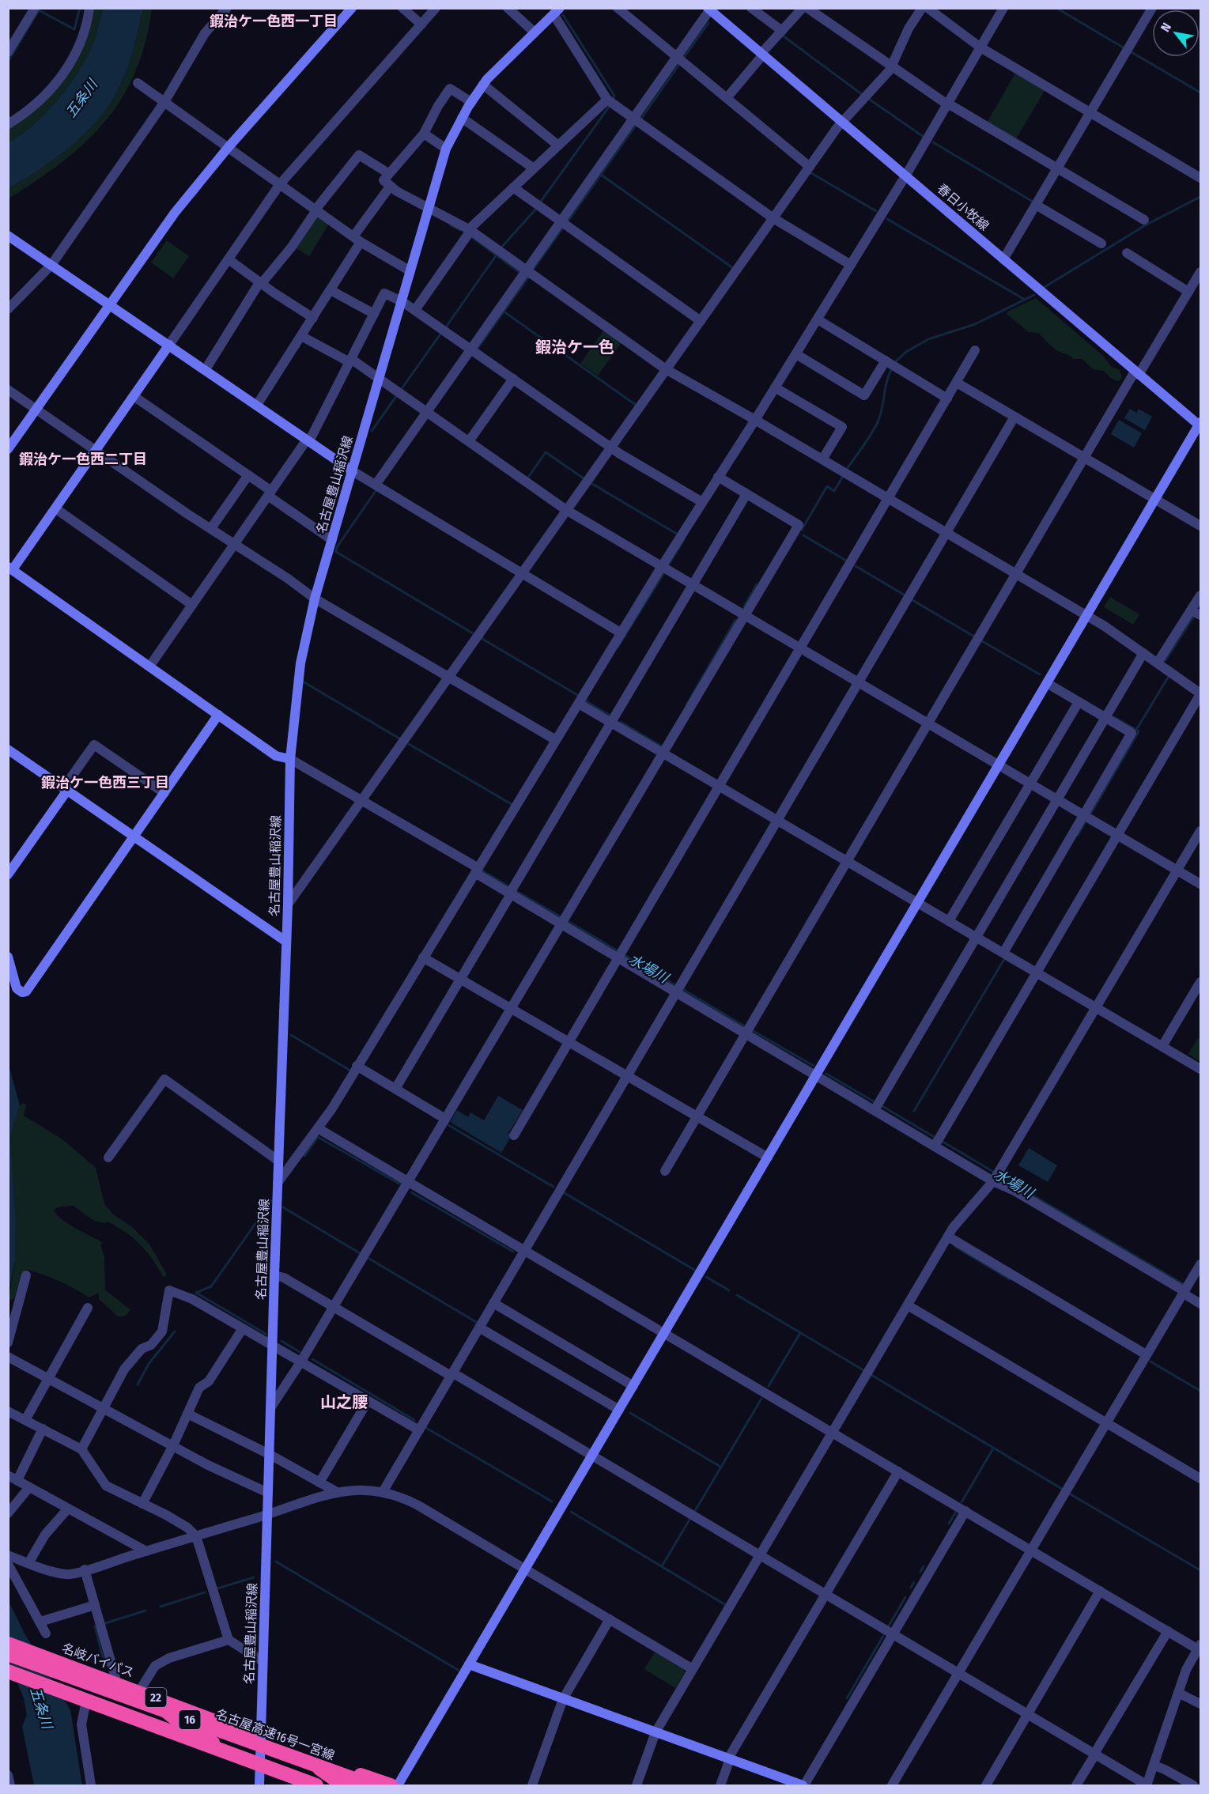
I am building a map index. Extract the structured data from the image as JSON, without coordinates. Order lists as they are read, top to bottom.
{
  "streets": {
    "highway": [
      "名岐バイパス",
      "22",
      "16",
      "名古屋高速16号一宮線"
    ],
    "street": ["春日小牧線", "名古屋豊山稲沢線"]
  },
  "crossings": [
    ["名古屋豊山稲沢線", "名岐バイパス"],
    ["名古屋豊山稲沢線", "22"]
  ],
  "districts": [
    "鍜治ケ一色西一丁目",
    "鍜治ケ一色",
    "鍜治ケ一色西二丁目",
    "鍜治ケ一色西三丁目",
    "山之腰"
  ],
  "water": ["五条川", "水場川"],
  "north": "top left"
}
